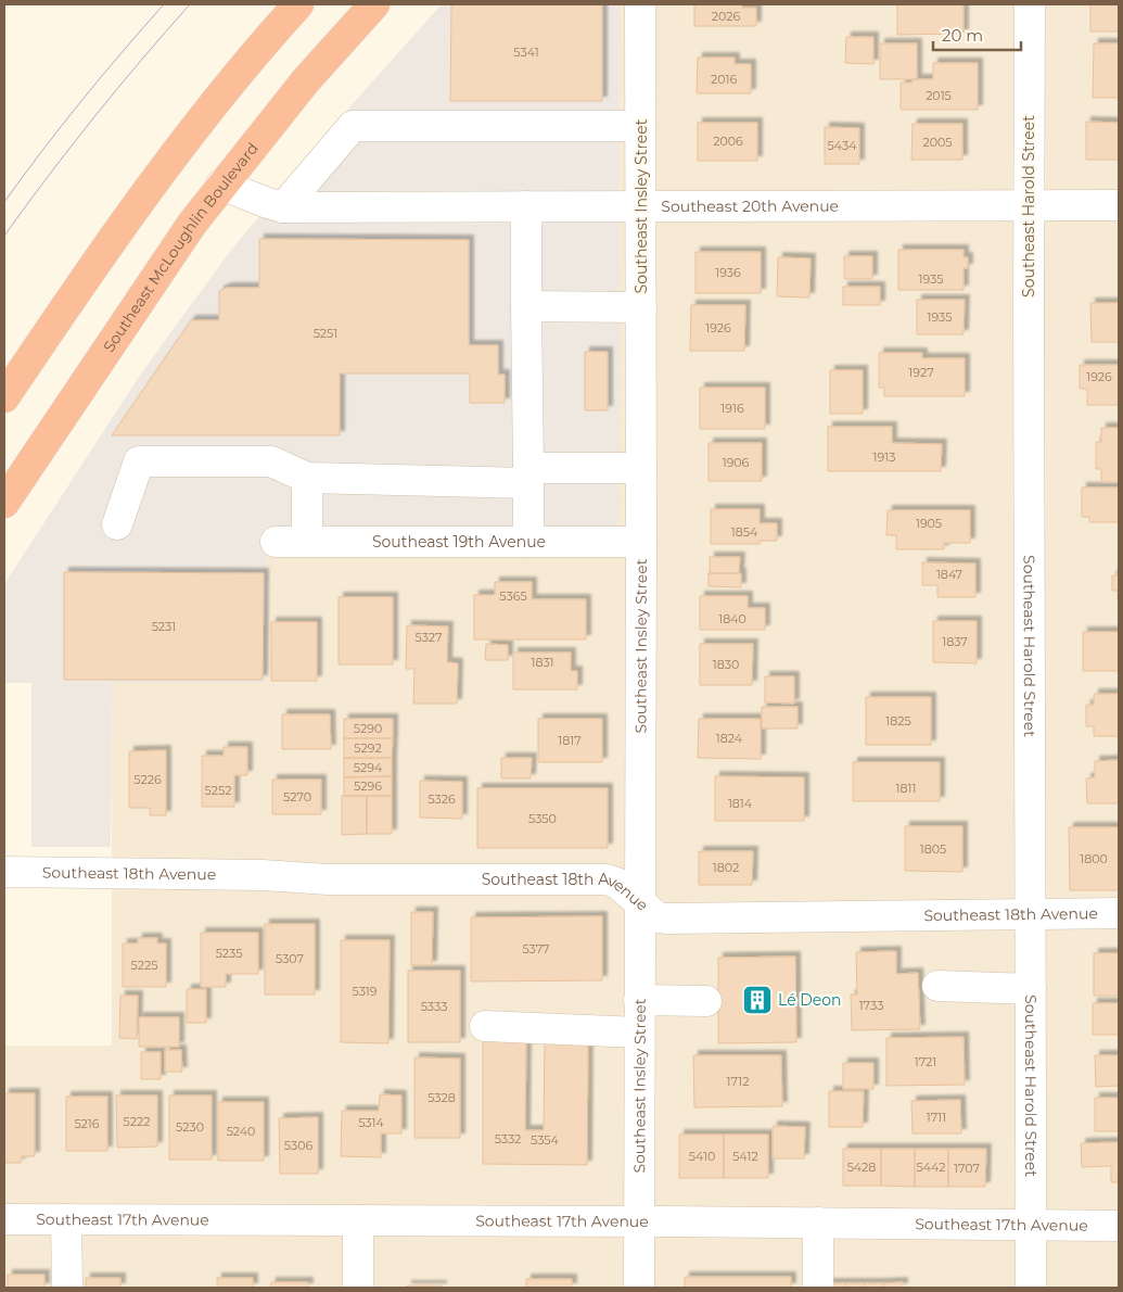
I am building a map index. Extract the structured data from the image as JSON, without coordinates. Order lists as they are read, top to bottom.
{
  "streets": {
    "highway": ["Southeast McLoughlin Boulevard"],
    "street": [
      "Southeast Insley Street",
      "Southeast 20th Avenue",
      "Southeast Harold Street",
      "Southeast 19th Avenue",
      "Southeast 18th Avenue",
      "Southeast 17th Avenue"
    ]
  },
  "crossings": [
    ["Southeast Insley Street", "Southeast 20th Avenue"],
    ["Southeast Insley Street", "Southeast 19th Avenue"],
    ["Southeast Insley Street", "Southeast 18th Avenue"],
    ["Southeast Insley Street", "Southeast 17th Avenue"],
    ["Southeast 20th Avenue", "Southeast Harold Street"],
    ["Southeast 20th Avenue", "Southeast McLoughlin Boulevard"],
    ["Southeast Harold Street", "Southeast 18th Avenue"],
    ["Southeast Harold Street", "Southeast 17th Avenue"]
  ],
  "places": {
    "building": ["Lé Deon"]
  },
  "house_numbers": [
    "2026",
    "5341",
    "2016",
    "2015",
    "2006",
    "2005",
    "5434",
    "1936",
    "1935",
    "1935",
    "1926",
    "5251",
    "1927",
    "1926",
    "1916",
    "1913",
    "1906",
    "1905",
    "1854",
    "1847",
    "5365",
    "1840",
    "5231",
    "5327",
    "1837",
    "1831",
    "1830",
    "1825",
    "5290",
    "1824",
    "1817",
    "5292",
    "5294",
    "5226",
    "5296",
    "1811",
    "5252",
    "5270",
    "5326",
    "1814",
    "5350",
    "1805",
    "1800",
    "1802",
    "5377",
    "5235",
    "5307",
    "5225",
    "5319",
    "1733",
    "5333",
    "1721",
    "1712",
    "5328",
    "1711",
    "5222",
    "5314",
    "5216",
    "5230",
    "5240",
    "5332",
    "5354",
    "5306",
    "5410",
    "5412",
    "5428",
    "5442",
    "1707"
  ],
  "scale_bar": "20 m"
}
